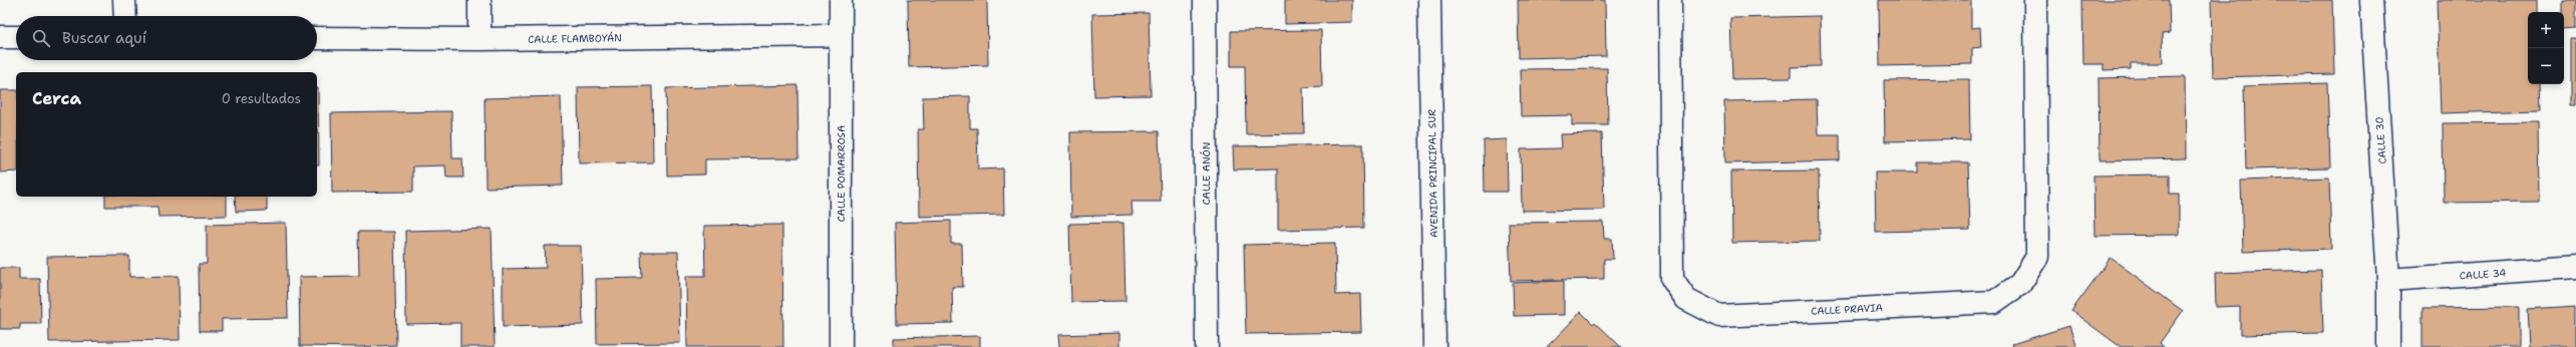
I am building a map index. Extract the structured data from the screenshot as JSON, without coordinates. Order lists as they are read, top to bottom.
{
  "streets": {
    "street": [
      "CALLE FLAMBOYÁN",
      "CALLE 30",
      "CALLE POMARROSA",
      "CALLE ANÓN",
      "AVENIDA PRINCIPAL SUR",
      "CALLE 34",
      "CALLE PRAVIA"
    ]
  },
  "crossings": [
    ["CALLE FLAMBOYÁN", "CALLE POMARROSA"],
    ["CALLE 30", "CALLE 34"]
  ],
  "page": {
    "map_buttons": ["+", "−"],
    "search": "Buscar aquí",
    "heading": ["Cerca", "0 resultados"]
  }
}
